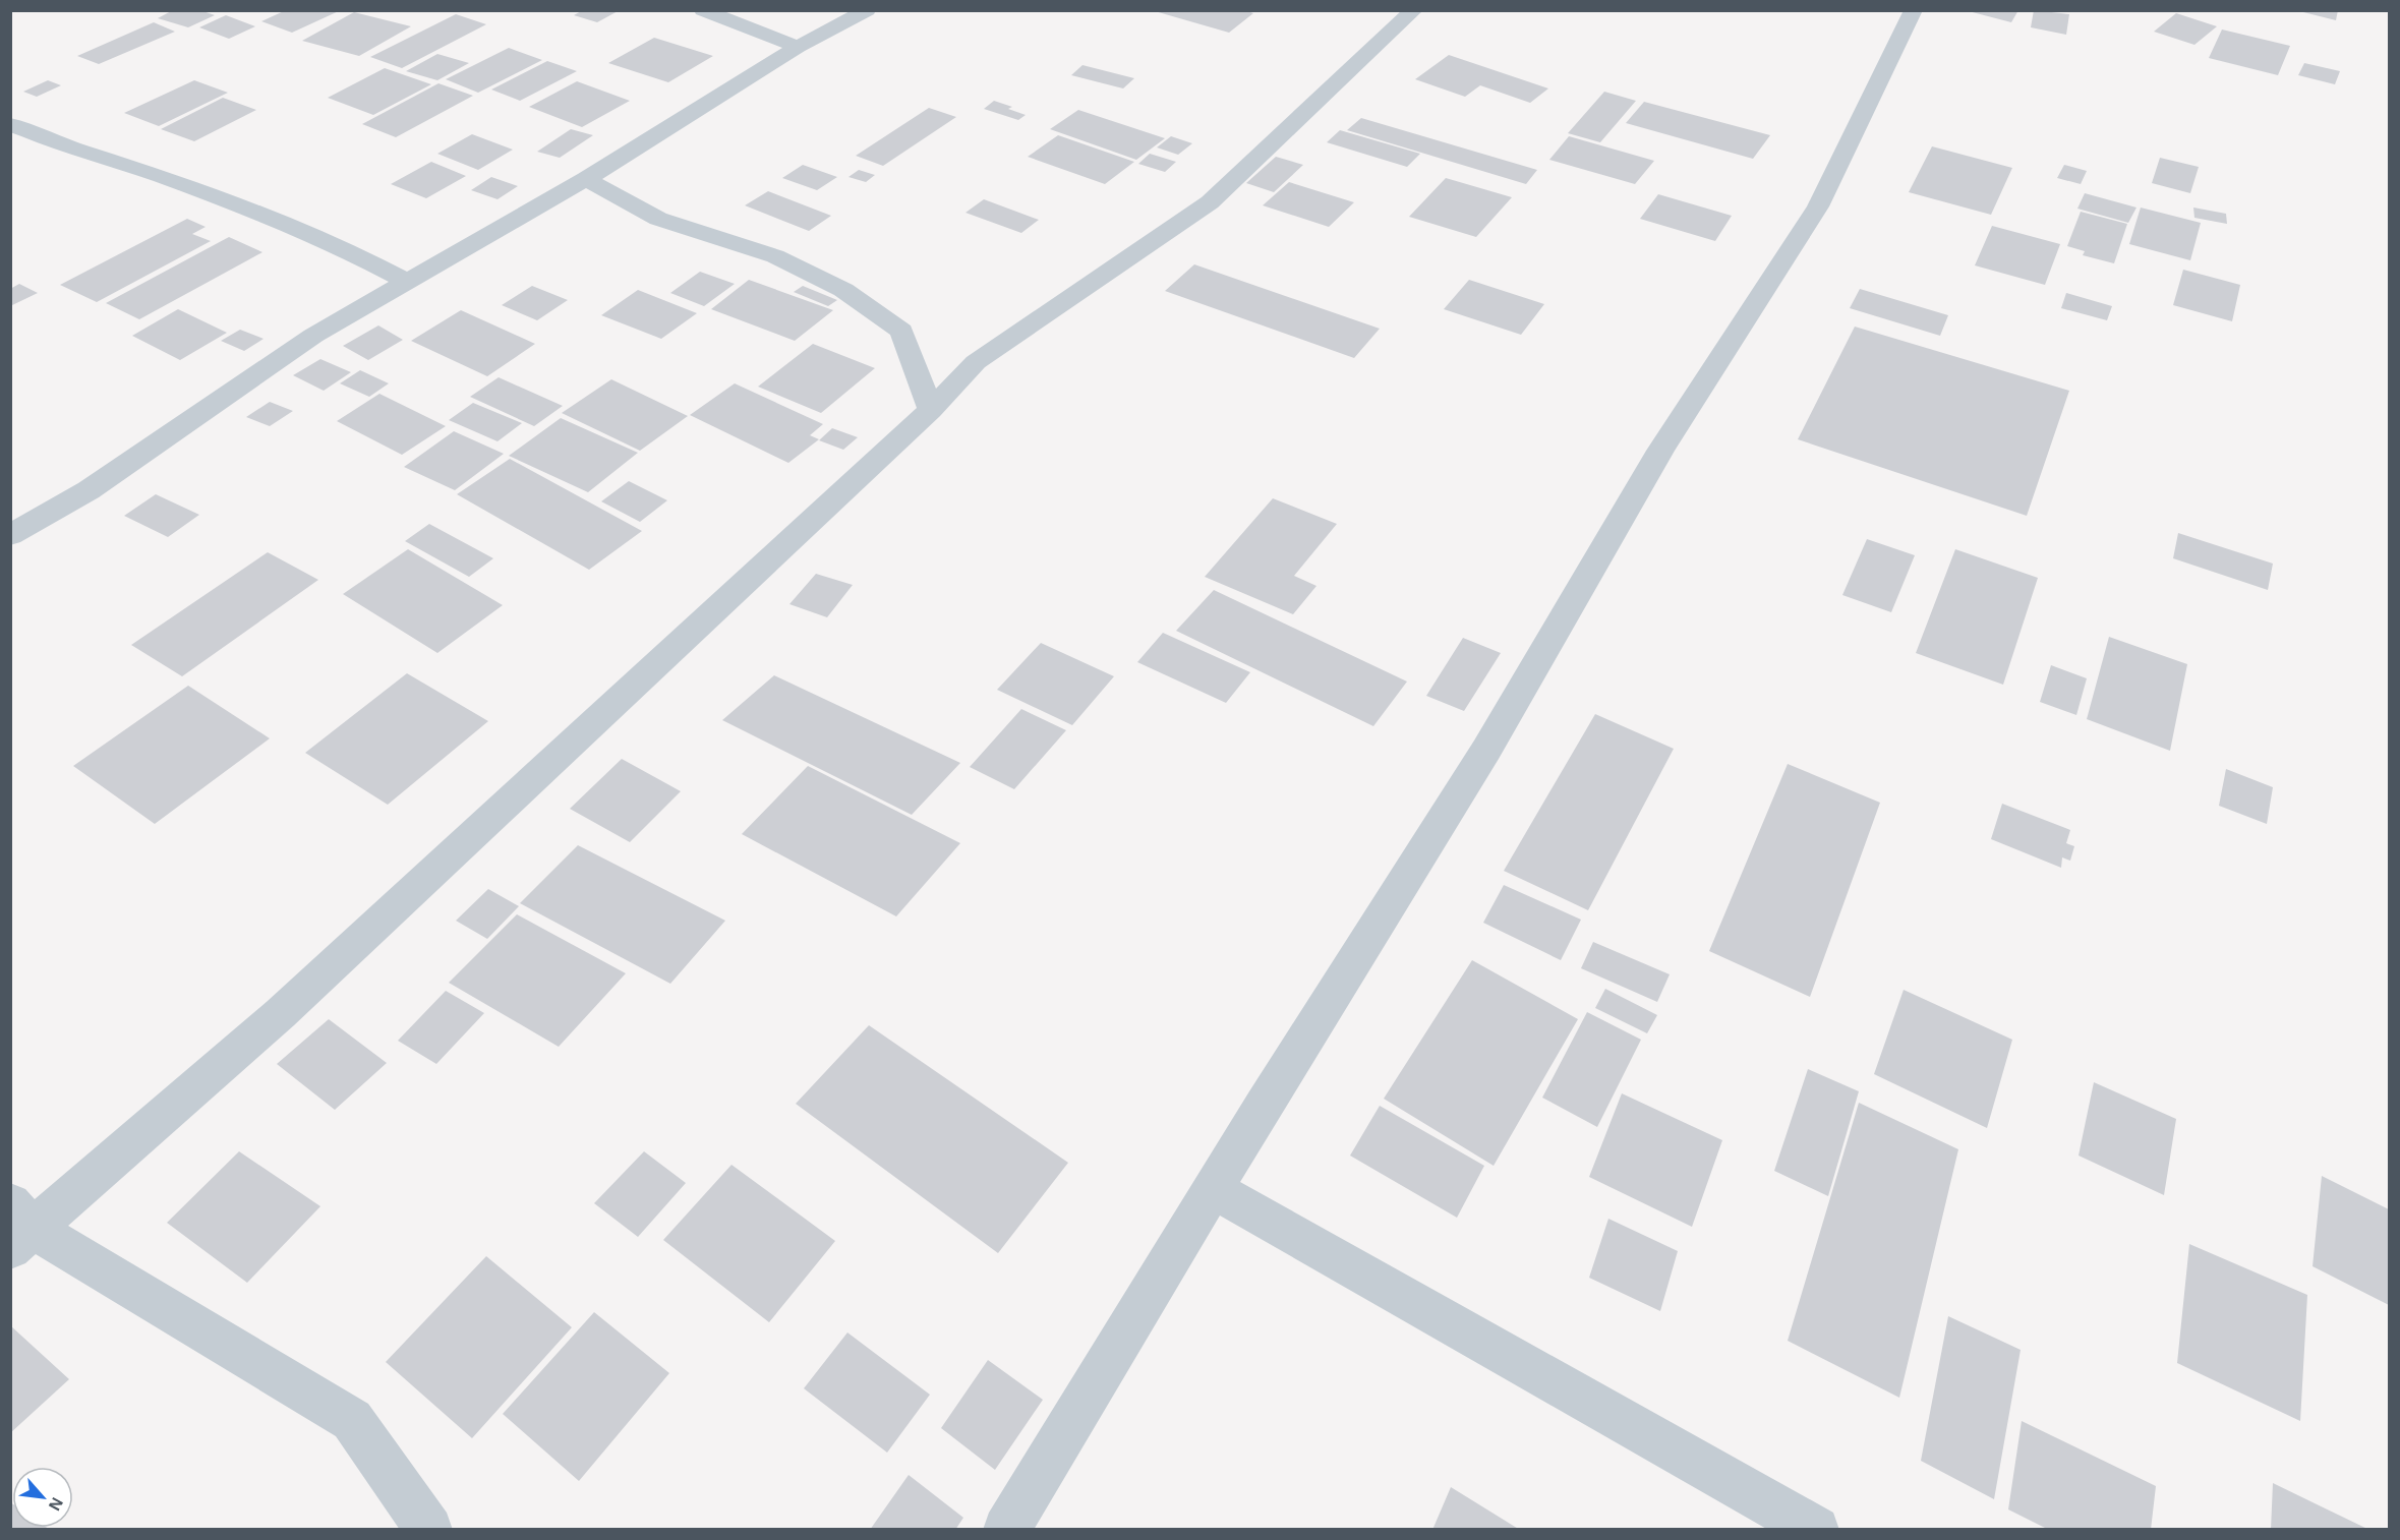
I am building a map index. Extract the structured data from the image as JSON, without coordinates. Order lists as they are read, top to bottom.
{
  "north": "bottom right"
}
